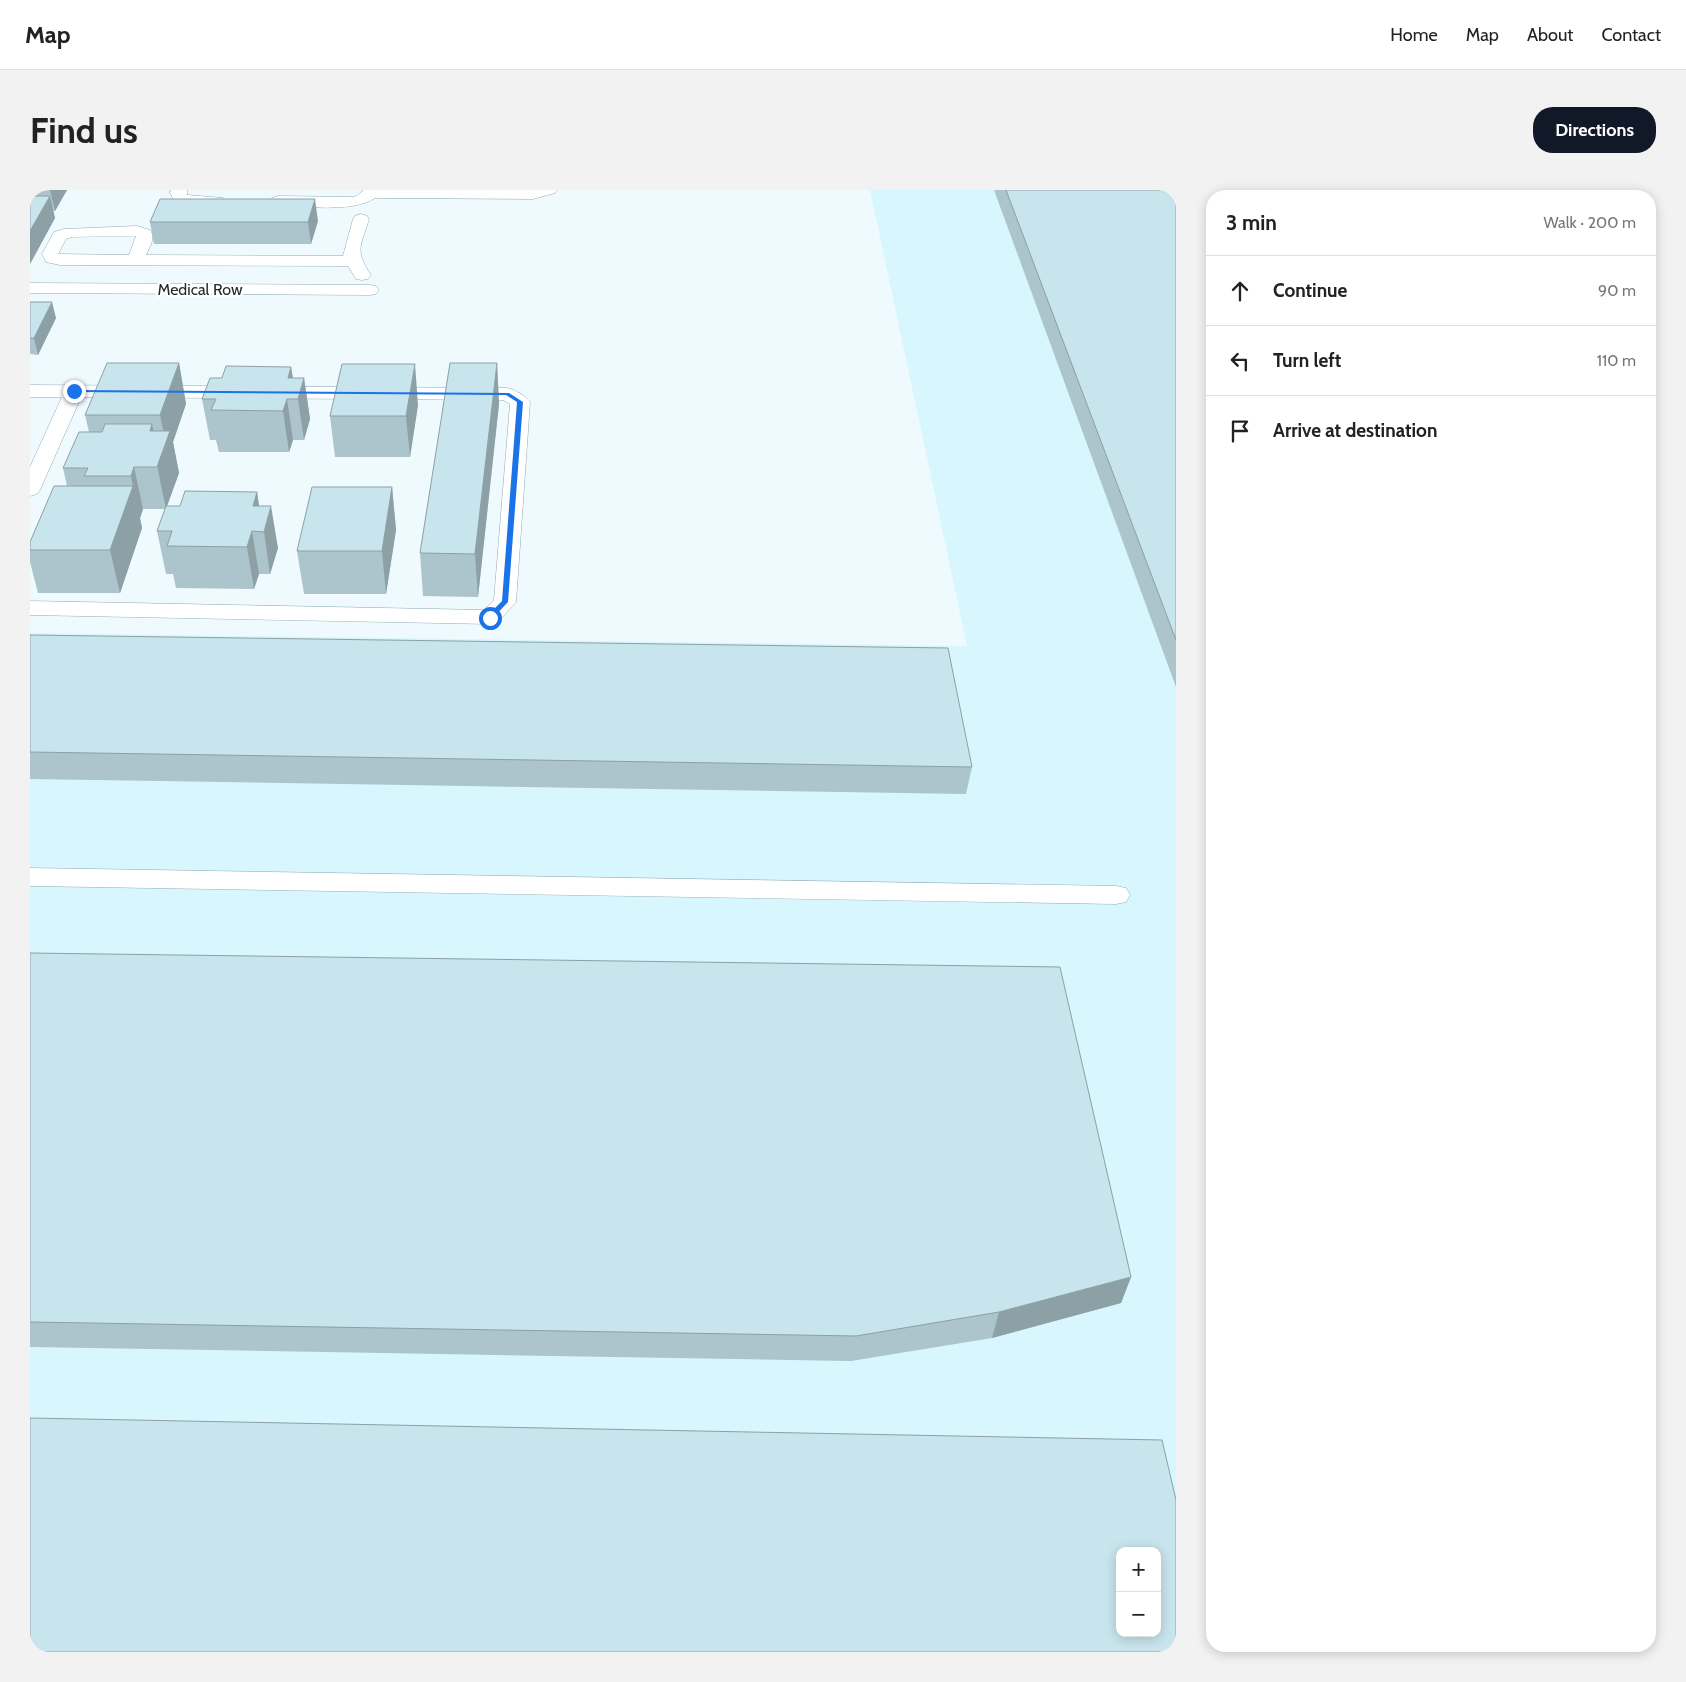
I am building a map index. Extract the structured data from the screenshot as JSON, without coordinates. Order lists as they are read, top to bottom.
{
  "streets": {
    "street": ["Medical Row"]
  },
  "page": {
    "header": "Map",
    "nav": [
      "Home",
      "Map",
      "About",
      "Contact"
    ],
    "buttons": "Directions",
    "title": "Find us",
    "heading": ["3 min", "Walk · 200 m"],
    "list": [
      ["Continue", "90 m"],
      ["Turn left", "110 m"],
      "Arrive at destination"
    ],
    "map_buttons": ["+", "−"]
  }
}
